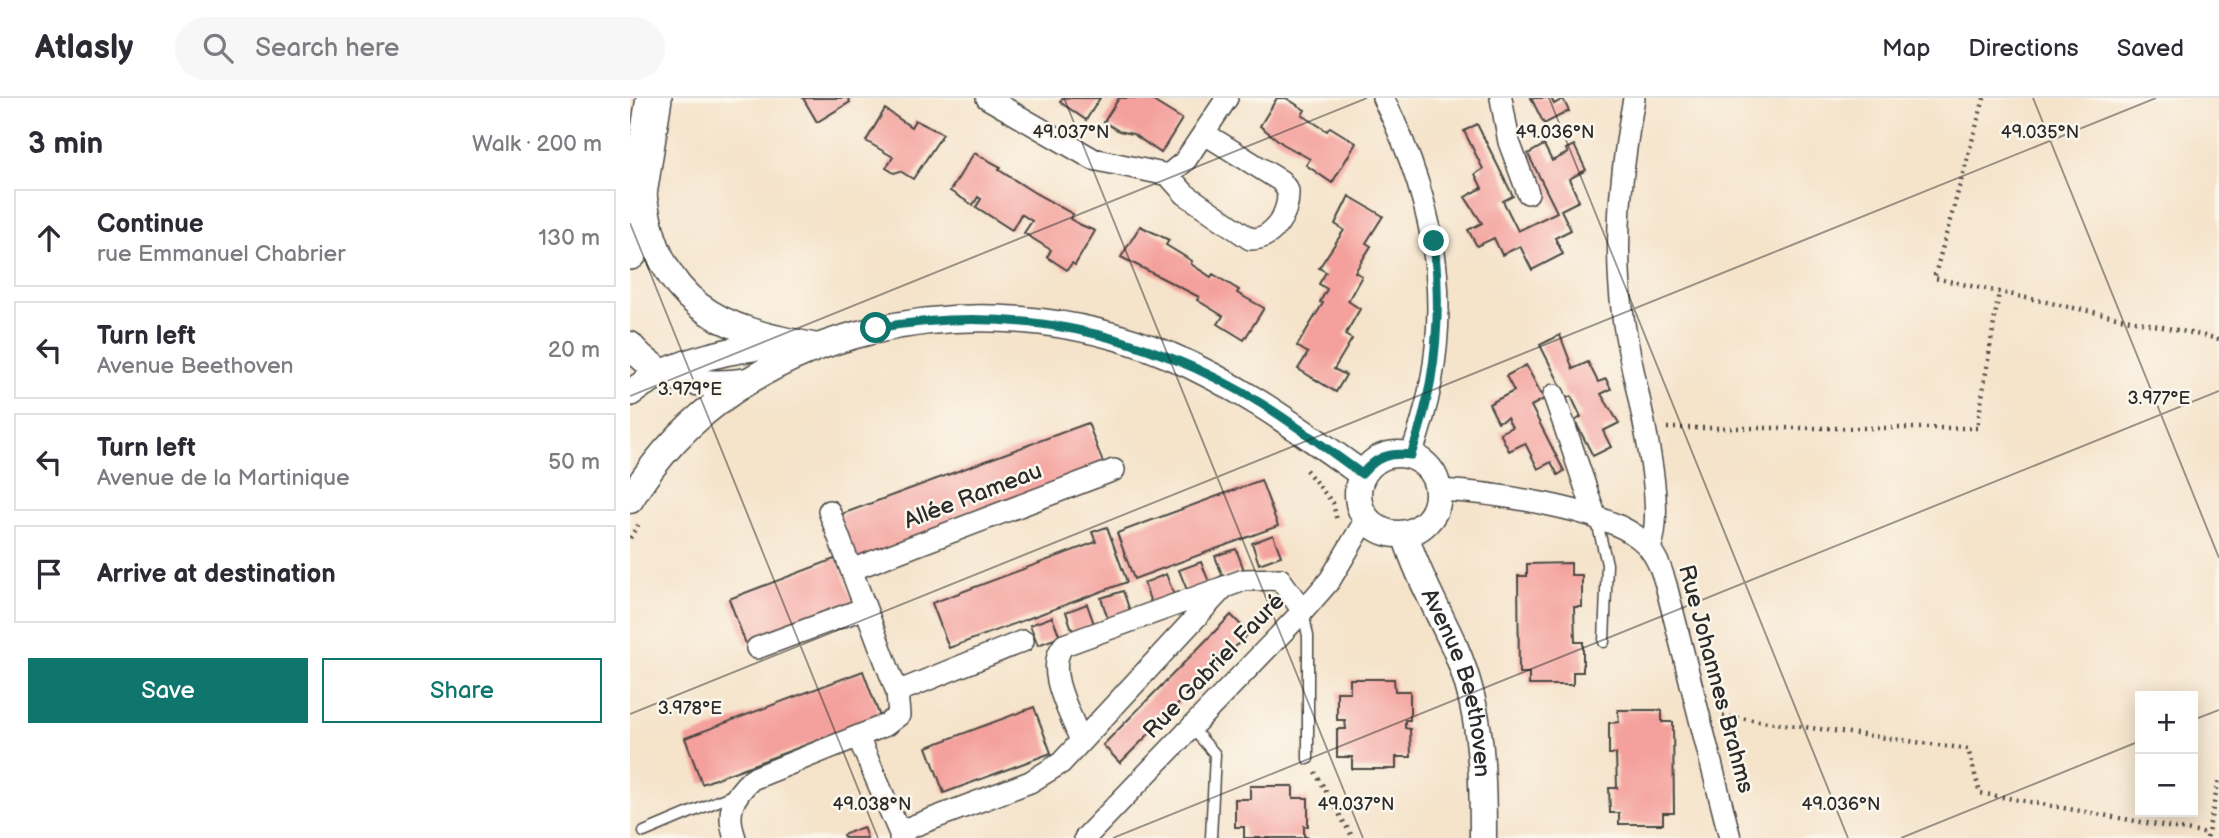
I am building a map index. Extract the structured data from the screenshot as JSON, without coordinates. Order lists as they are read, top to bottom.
{
  "streets": {
    "street": [
      "Allée Rameau",
      "Rue Gabriel Fauré",
      "Rue Johannes Brahms",
      "Avenue Beethoven"
    ]
  },
  "crossings": [
    ["Rue Gabriel Fauré", "Rue Johannes Brahms"],
    ["Rue Gabriel Fauré", "Avenue Beethoven"],
    ["Rue Johannes Brahms", "Avenue Beethoven"]
  ],
  "page": {
    "header": "Atlasly",
    "search": "Search here",
    "nav": ["Map", "Directions", "Saved"],
    "heading": ["3 min", "Walk · 200 m"],
    "list": [
      ["Continue", "rue Emmanuel Chabrier", "130 m"],
      ["Turn left", "Avenue Beethoven", "20 m"],
      ["Turn left", "Avenue de la Martinique", "50 m"],
      "Arrive at destination"
    ],
    "buttons": ["Save", "Share"],
    "map_buttons": ["+", "−"]
  },
  "coordinates": [
    "49.037°N",
    "49.036°N",
    "49.035°N",
    "3.979°E",
    "3.977°E",
    "3.978°E",
    "49.038°N"
  ]
}
